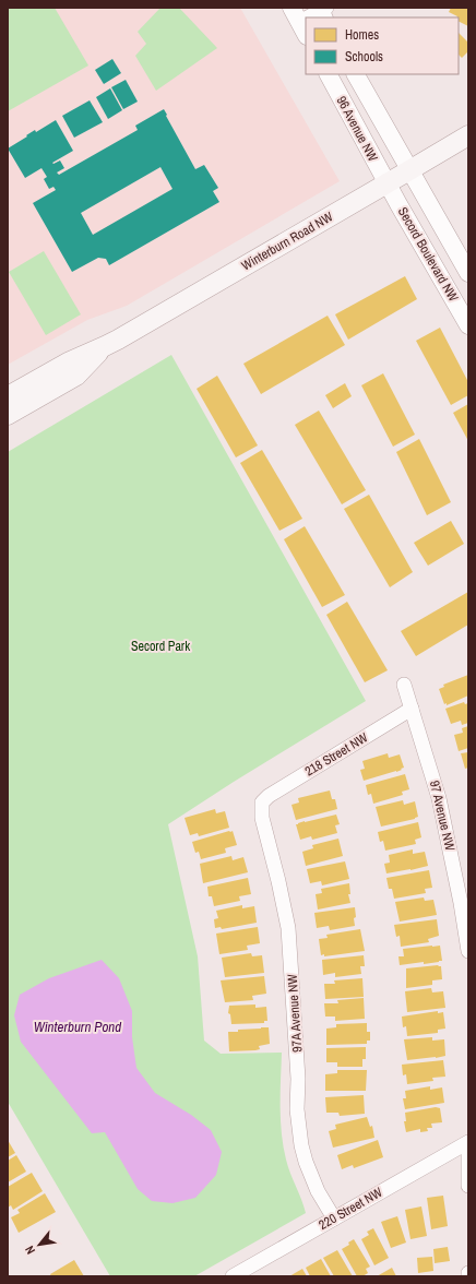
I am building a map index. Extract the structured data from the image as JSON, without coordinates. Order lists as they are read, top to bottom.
{
  "streets": {
    "main road": ["Winterburn Road NW"],
    "street": [
      "96 Avenue NW",
      "Secord Boulevard NW",
      "218 Street NW",
      "97 Avenue NW",
      "97A Avenue NW",
      "220 Street NW"
    ]
  },
  "crossings": [
    ["96 Avenue NW", "Winterburn Road NW"],
    ["96 Avenue NW", "Secord Boulevard NW"],
    ["Winterburn Road NW", "Secord Boulevard NW"],
    ["218 Street NW", "97 Avenue NW"],
    ["218 Street NW", "97A Avenue NW"],
    ["97A Avenue NW", "220 Street NW"]
  ],
  "water": ["Winterburn Pond"],
  "parks": ["Secord Park"],
  "legend": ["Homes", "Schools"],
  "north": "bottom left"
}
